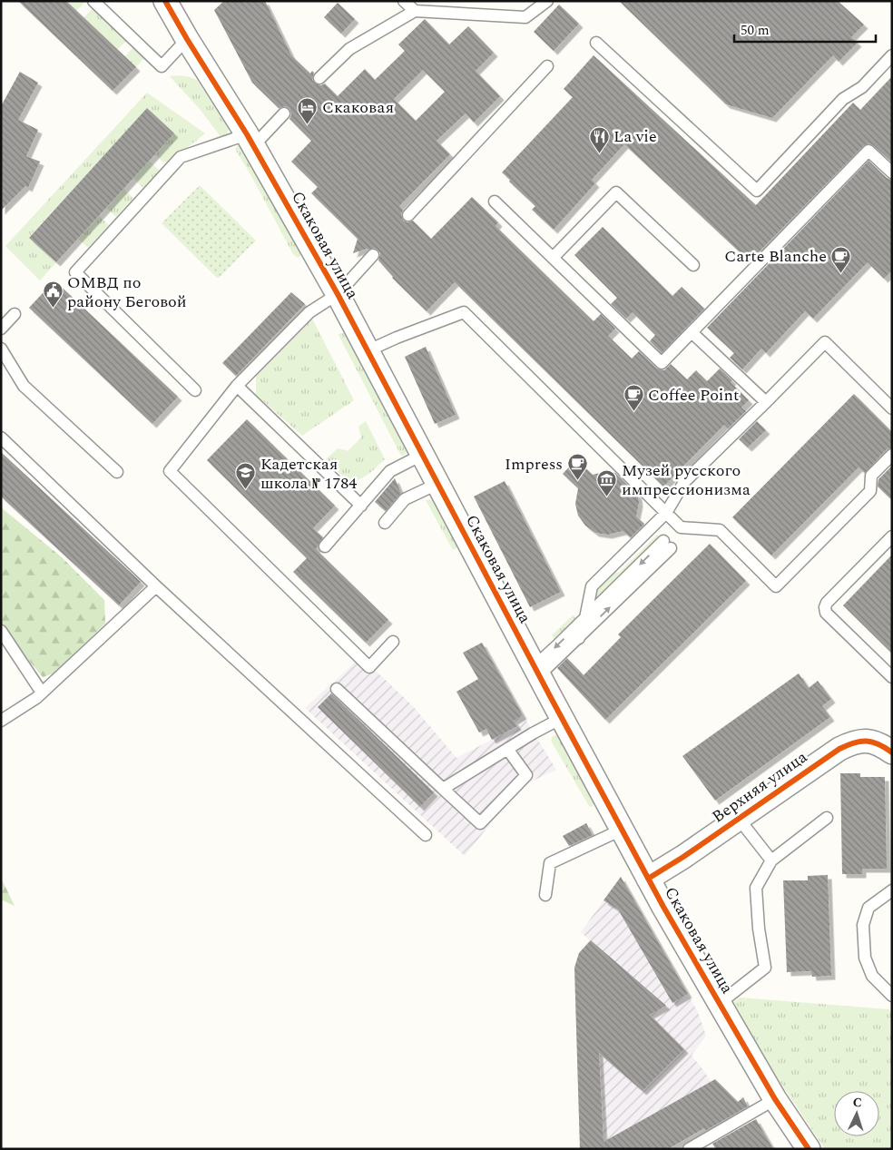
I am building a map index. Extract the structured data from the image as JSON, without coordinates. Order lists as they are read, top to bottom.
{
  "streets": {
    "street": ["Скаковая улица", "Верхняя улица"]
  },
  "crossings": [
    ["Скаковая улица", "Верхняя улица"]
  ],
  "places": {
    "hotel": ["Скаковая"],
    "restaurant": ["La vie"],
    "cafe": ["Carte Blanche", "Coffee Point", "Impress"],
    "public building": ["ОМВД по району Беговой"],
    "school or university": ["Кадетская школа № 1784"],
    "museum": ["Музей русского импрессионизма"]
  },
  "scale_bar": "50 m",
  "north": "top"
}
